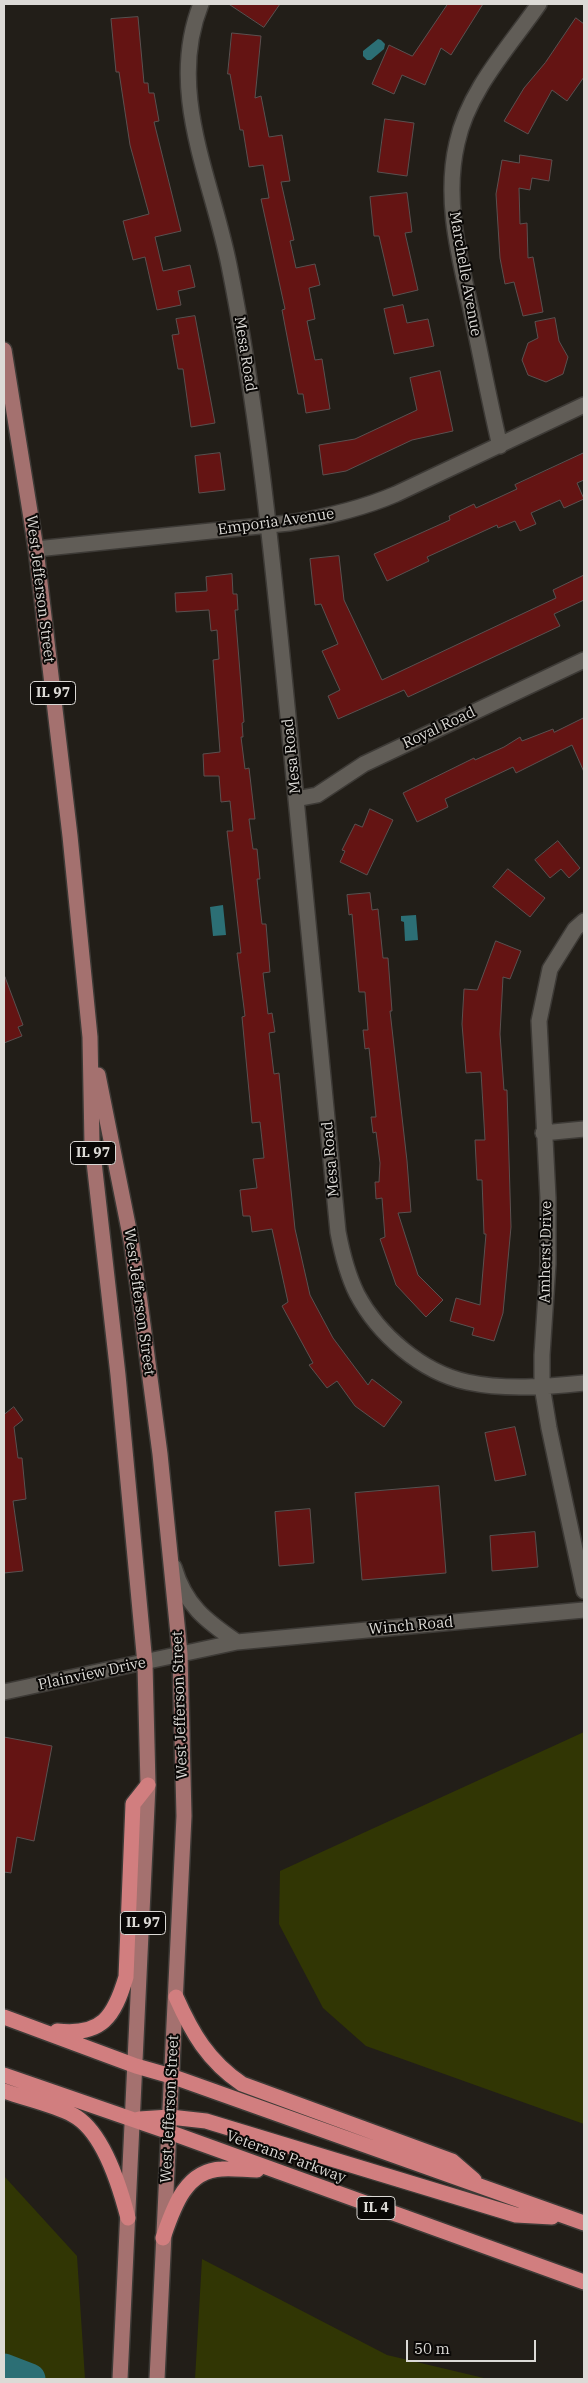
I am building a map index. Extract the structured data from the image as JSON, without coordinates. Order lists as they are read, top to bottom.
{
  "streets": {
    "highway": ["Veterans Parkway", "IL 4"],
    "main road": ["West Jefferson Street", "IL 97"],
    "street": [
      "Marchelle Avenue",
      "Mesa Road",
      "Emporia Avenue",
      "Royal Road",
      "Amherst Drive",
      "Winch Road",
      "Plainview Drive"
    ]
  },
  "crossings": [
    ["Marchelle Avenue", "Emporia Avenue"],
    ["Mesa Road", "Emporia Avenue"],
    ["Mesa Road", "Royal Road"],
    ["Mesa Road", "Amherst Drive"],
    ["Emporia Avenue", "West Jefferson Street"],
    ["West Jefferson Street", "Winch Road"],
    ["West Jefferson Street", "Plainview Drive"],
    ["West Jefferson Street", "Veterans Parkway"],
    ["Winch Road", "Plainview Drive"]
  ],
  "scale_bar": "50 m"
}
